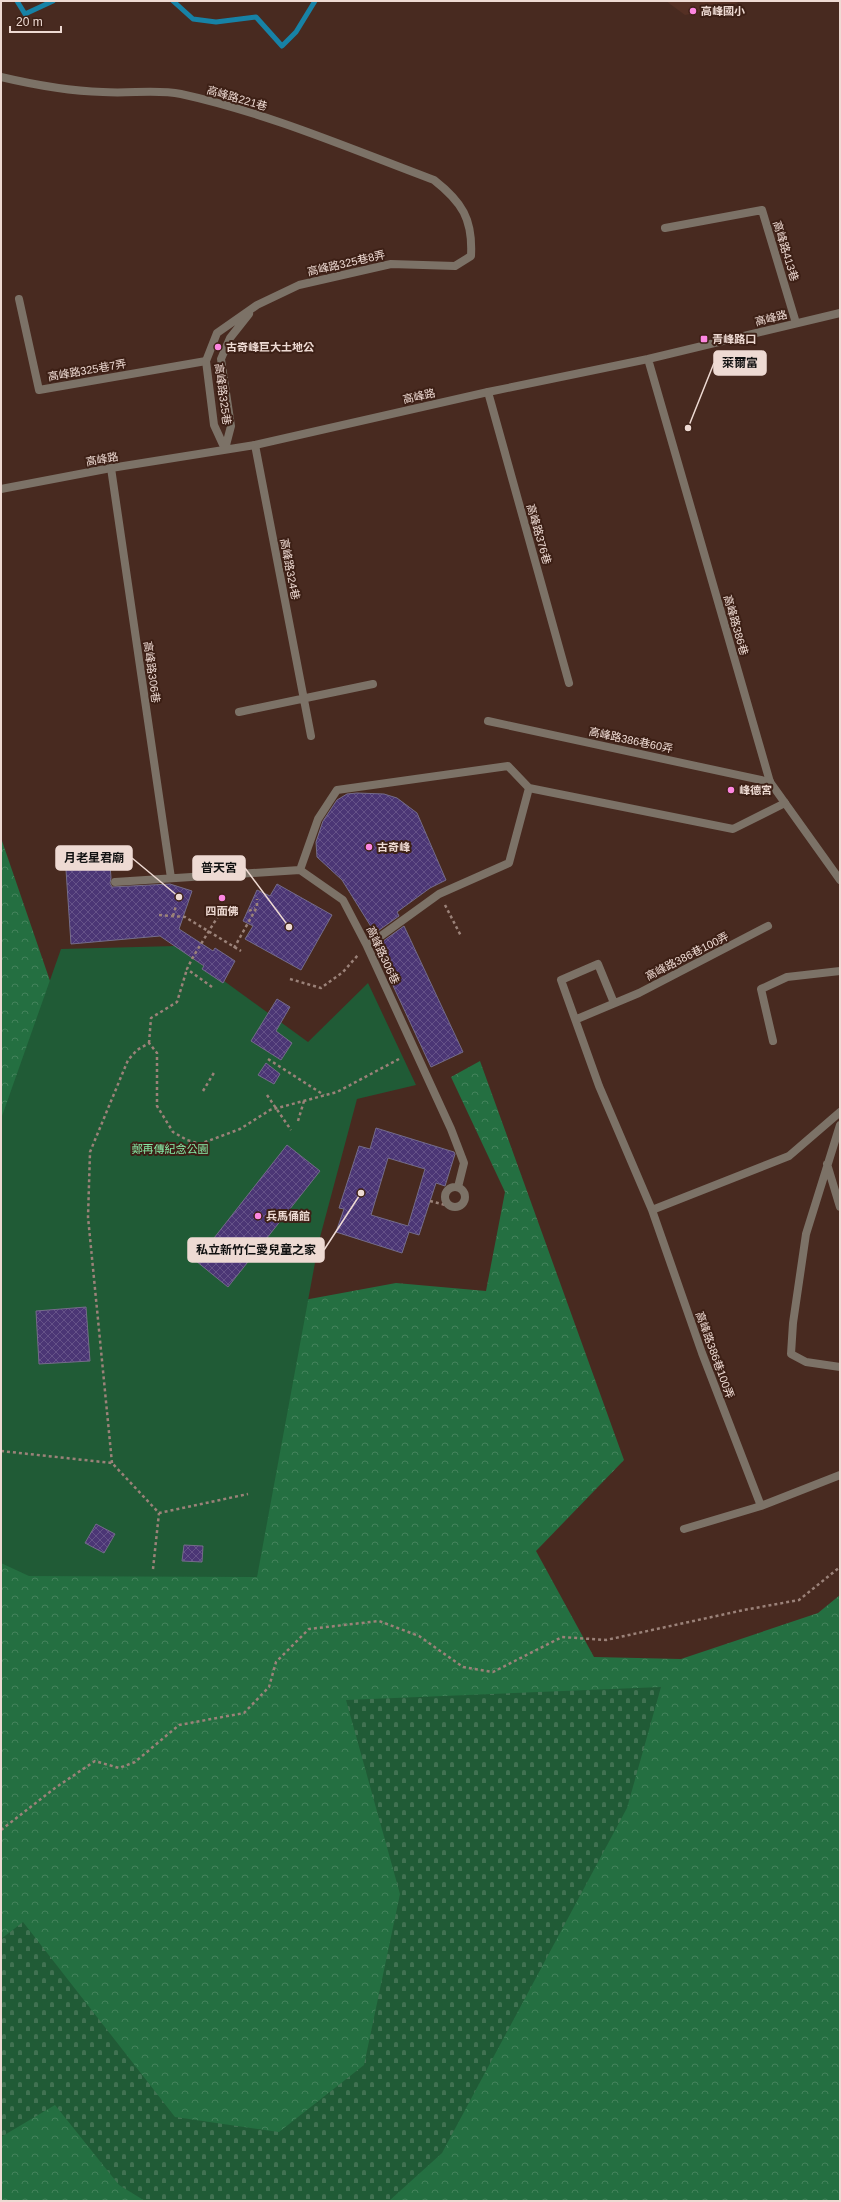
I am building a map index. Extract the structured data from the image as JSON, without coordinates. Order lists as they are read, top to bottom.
{
  "streets": {
    "street": [
      "高峰路221巷",
      "高峰路413巷",
      "高峰路325巷8弄",
      "高峰路",
      "高峰路325巷7弄",
      "高峰路325巷",
      "高峰路376巷",
      "高峰路324巷",
      "高峰路386巷",
      "高峰路306巷",
      "高峰路386巷60弄",
      "高峰路386巷100弄"
    ]
  },
  "crossings": [
    ["高峰路221巷", "高峰路325巷8弄"],
    ["高峰路413巷", "高峰路"],
    ["高峰路325巷8弄", "高峰路325巷"],
    ["高峰路", "高峰路325巷"],
    ["高峰路", "高峰路376巷"],
    ["高峰路", "高峰路324巷"],
    ["高峰路", "高峰路386巷"],
    ["高峰路", "高峰路306巷"],
    ["高峰路325巷7弄", "高峰路325巷"],
    ["高峰路386巷", "高峰路386巷60弄"]
  ],
  "parks": ["鄭再傳紀念公園"],
  "places": {
    "other": [
      "高峰國小",
      "古奇峰巨大土地公",
      "萊爾富",
      "峰德宮",
      "古奇峰",
      "月老星君廟",
      "四面佛",
      "普天宮",
      "私立新竹仁愛兒童之家",
      "兵馬俑館"
    ],
    "transit": ["青峰路口"]
  },
  "scale_bar": "20 m"
}
